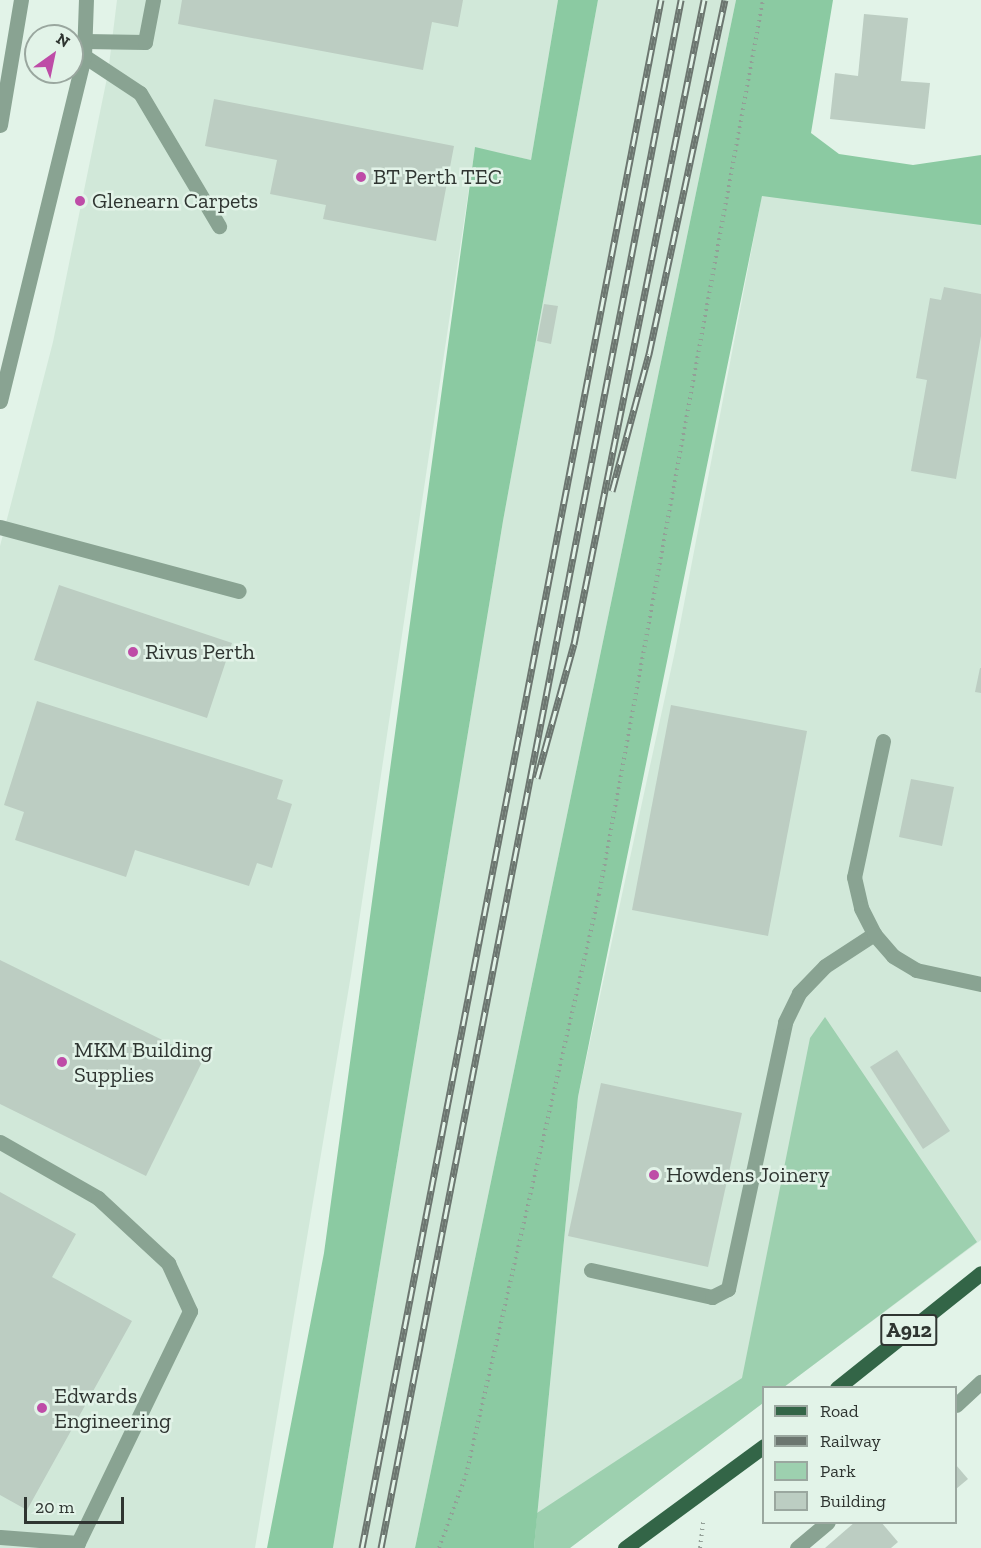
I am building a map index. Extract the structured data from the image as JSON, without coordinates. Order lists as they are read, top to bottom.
{
  "streets": {
    "main road": ["A912"]
  },
  "places": [
    "BT Perth TEC",
    "Glenearn Carpets",
    "Rivus Perth",
    "MKM Building Supplies",
    "Howdens Joinery",
    "Edwards Engineering"
  ],
  "legend": [
    "Road",
    "Railway",
    "Park",
    "Building"
  ],
  "scale_bar": "20 m",
  "north": "top right"
}
